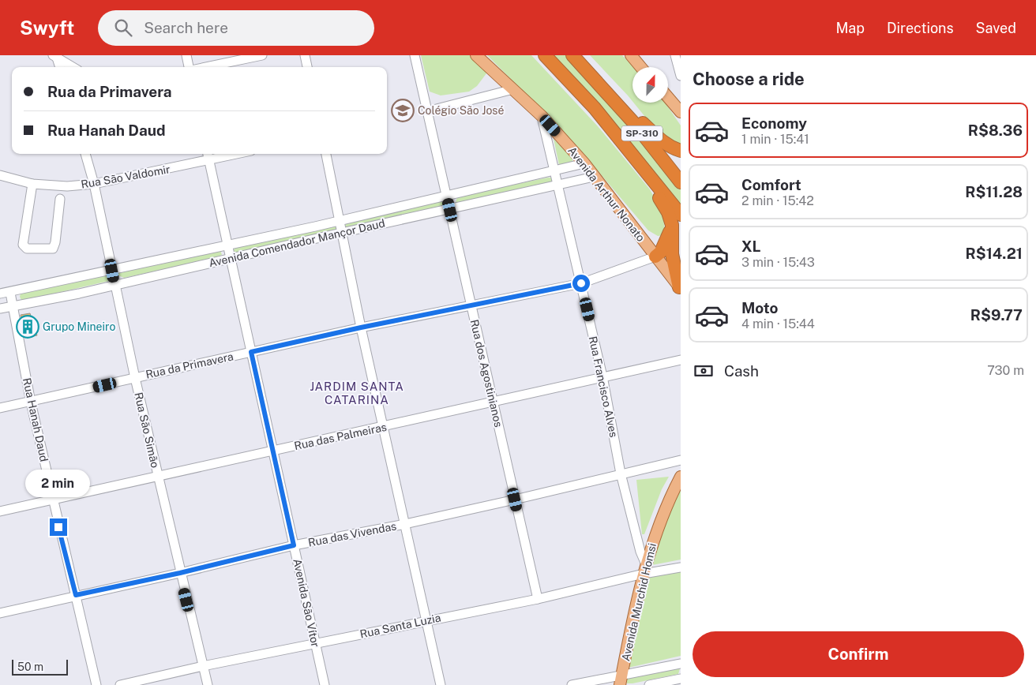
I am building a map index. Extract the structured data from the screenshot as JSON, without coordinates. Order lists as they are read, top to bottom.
{
  "streets": {
    "highway": ["SP-310"],
    "main road": ["Avenida Arthur Nonato", "Avenida Murchid Homsi"],
    "street": [
      "Rua São Valdomir",
      "Avenida Comendador Mançor Daud",
      "Rua da Primavera",
      "Rua dos Agostinianos",
      "Rua Francisco Alves",
      "Rua Hanah Daud",
      "Rua São Simão",
      "Rua das Palmeiras",
      "Rua das Vivendas",
      "Avenida São Vítor",
      "Rua Santa Luzia"
    ]
  },
  "crossings": [
    ["Rua São Valdomir", "Rua São Simão"],
    ["Rua São Valdomir", "Avenida São Vítor"],
    ["Avenida Arthur Nonato", "Avenida Comendador Mançor Daud"],
    ["Avenida Arthur Nonato", "Rua da Primavera"],
    ["Avenida Arthur Nonato", "Rua Francisco Alves"],
    ["Avenida Comendador Mançor Daud", "Rua dos Agostinianos"],
    ["Avenida Comendador Mançor Daud", "Rua Francisco Alves"],
    ["Avenida Comendador Mançor Daud", "Rua Hanah Daud"],
    ["Avenida Comendador Mançor Daud", "Rua São Simão"],
    ["Avenida Comendador Mançor Daud", "Avenida São Vítor"],
    ["Rua da Primavera", "Rua dos Agostinianos"],
    ["Rua da Primavera", "Rua Francisco Alves"],
    ["Rua da Primavera", "Rua Hanah Daud"],
    ["Rua da Primavera", "Rua São Simão"],
    ["Rua da Primavera", "Avenida São Vítor"],
    ["Rua dos Agostinianos", "Rua das Palmeiras"],
    ["Rua dos Agostinianos", "Rua das Vivendas"],
    ["Rua dos Agostinianos", "Rua Santa Luzia"],
    ["Rua Francisco Alves", "Rua das Palmeiras"],
    ["Rua Francisco Alves", "Rua das Vivendas"],
    ["Rua Francisco Alves", "Avenida Murchid Homsi"],
    ["Rua Francisco Alves", "Rua Santa Luzia"],
    ["Rua Hanah Daud", "Rua das Palmeiras"],
    ["Rua Hanah Daud", "Rua das Vivendas"],
    ["Rua São Simão", "Rua das Palmeiras"],
    ["Rua São Simão", "Rua das Vivendas"],
    ["Rua São Simão", "Rua Santa Luzia"],
    ["Rua das Palmeiras", "Avenida São Vítor"],
    ["Rua das Vivendas", "Avenida São Vítor"],
    ["Avenida Murchid Homsi", "Rua Santa Luzia"],
    ["Avenida São Vítor", "Rua Santa Luzia"]
  ],
  "districts": ["JARDIM SANTA CATARINA"],
  "places": {
    "school or university": ["Colégio São José"],
    "building": ["Grupo Mineiro"]
  },
  "scale_bar": "50 m",
  "north": "top",
  "page": {
    "header": "Swyft",
    "search": "Search here",
    "nav": ["Map", "Directions", "Saved"],
    "heading": "Choose a ride",
    "banner": ["Rua da Primavera", "Rua Hanah Daud"],
    "list": [
      {
        "name": "Economy",
        "note": "1 min · 15:41",
        "value": "R$8.36"
      },
      {
        "name": "Comfort",
        "note": "2 min · 15:42",
        "value": "R$11.28"
      },
      {
        "name": "XL",
        "note": "3 min · 15:43",
        "value": "R$14.21"
      },
      {
        "name": "Moto",
        "note": "4 min · 15:44",
        "value": "R$9.77"
      }
    ],
    "pay": ["Cash", "730 m"],
    "bubble": "2 min",
    "buttons": "Confirm",
    "scale": "50 m"
  }
}
